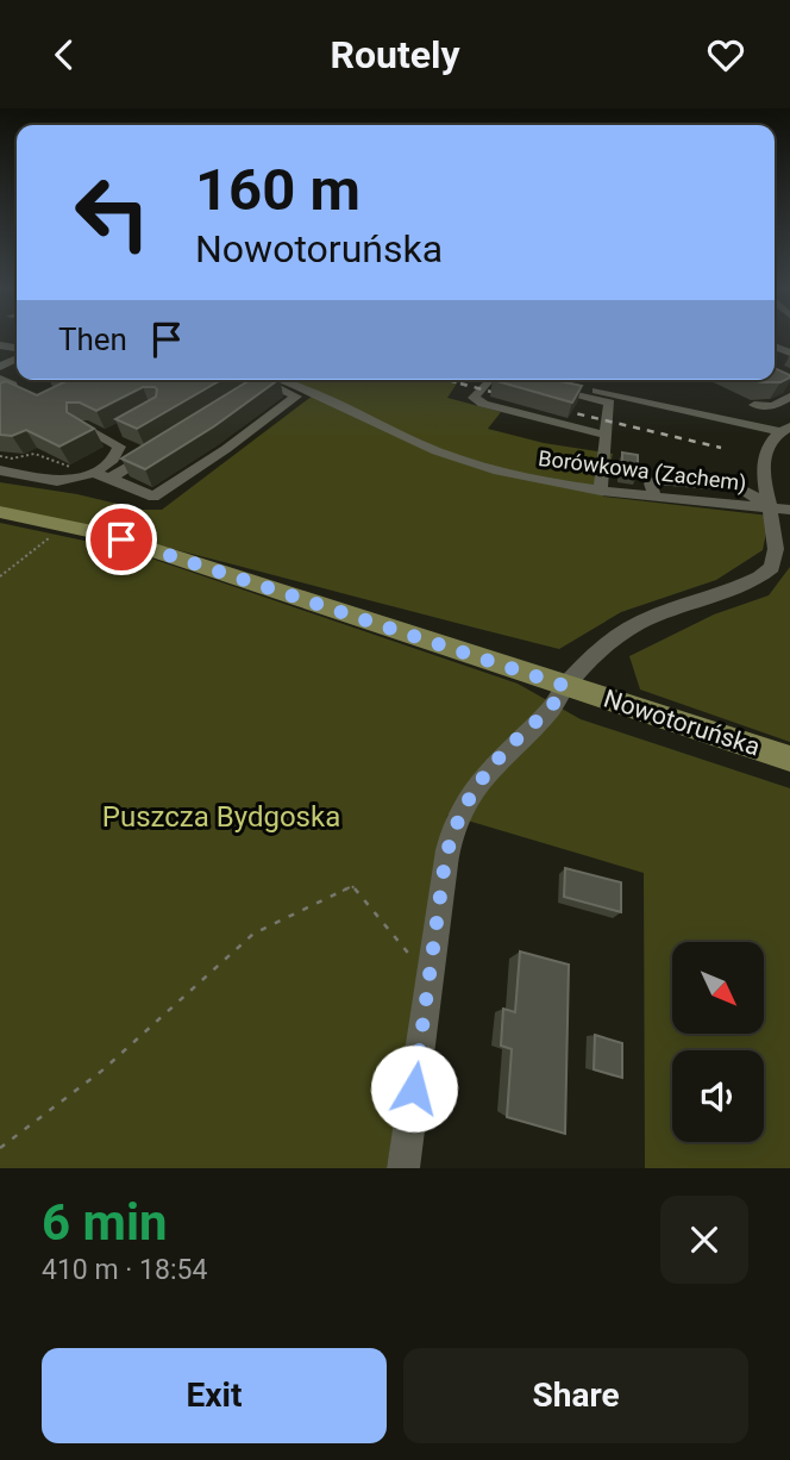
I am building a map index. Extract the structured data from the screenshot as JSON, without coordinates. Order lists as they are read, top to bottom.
{
  "streets": {
    "main road": ["Nowotoruńska"],
    "street": ["Borówkowa (Zachem)"]
  },
  "parks": ["Puszcza Bydgoska"],
  "north": "bottom right",
  "page": {
    "header": "Routely",
    "turn": ["160 m", "Nowotoruńska"],
    "then": "Then",
    "heading": ["6 min", "410 m · 18:54"],
    "buttons": ["Exit", "Share"]
  }
}
